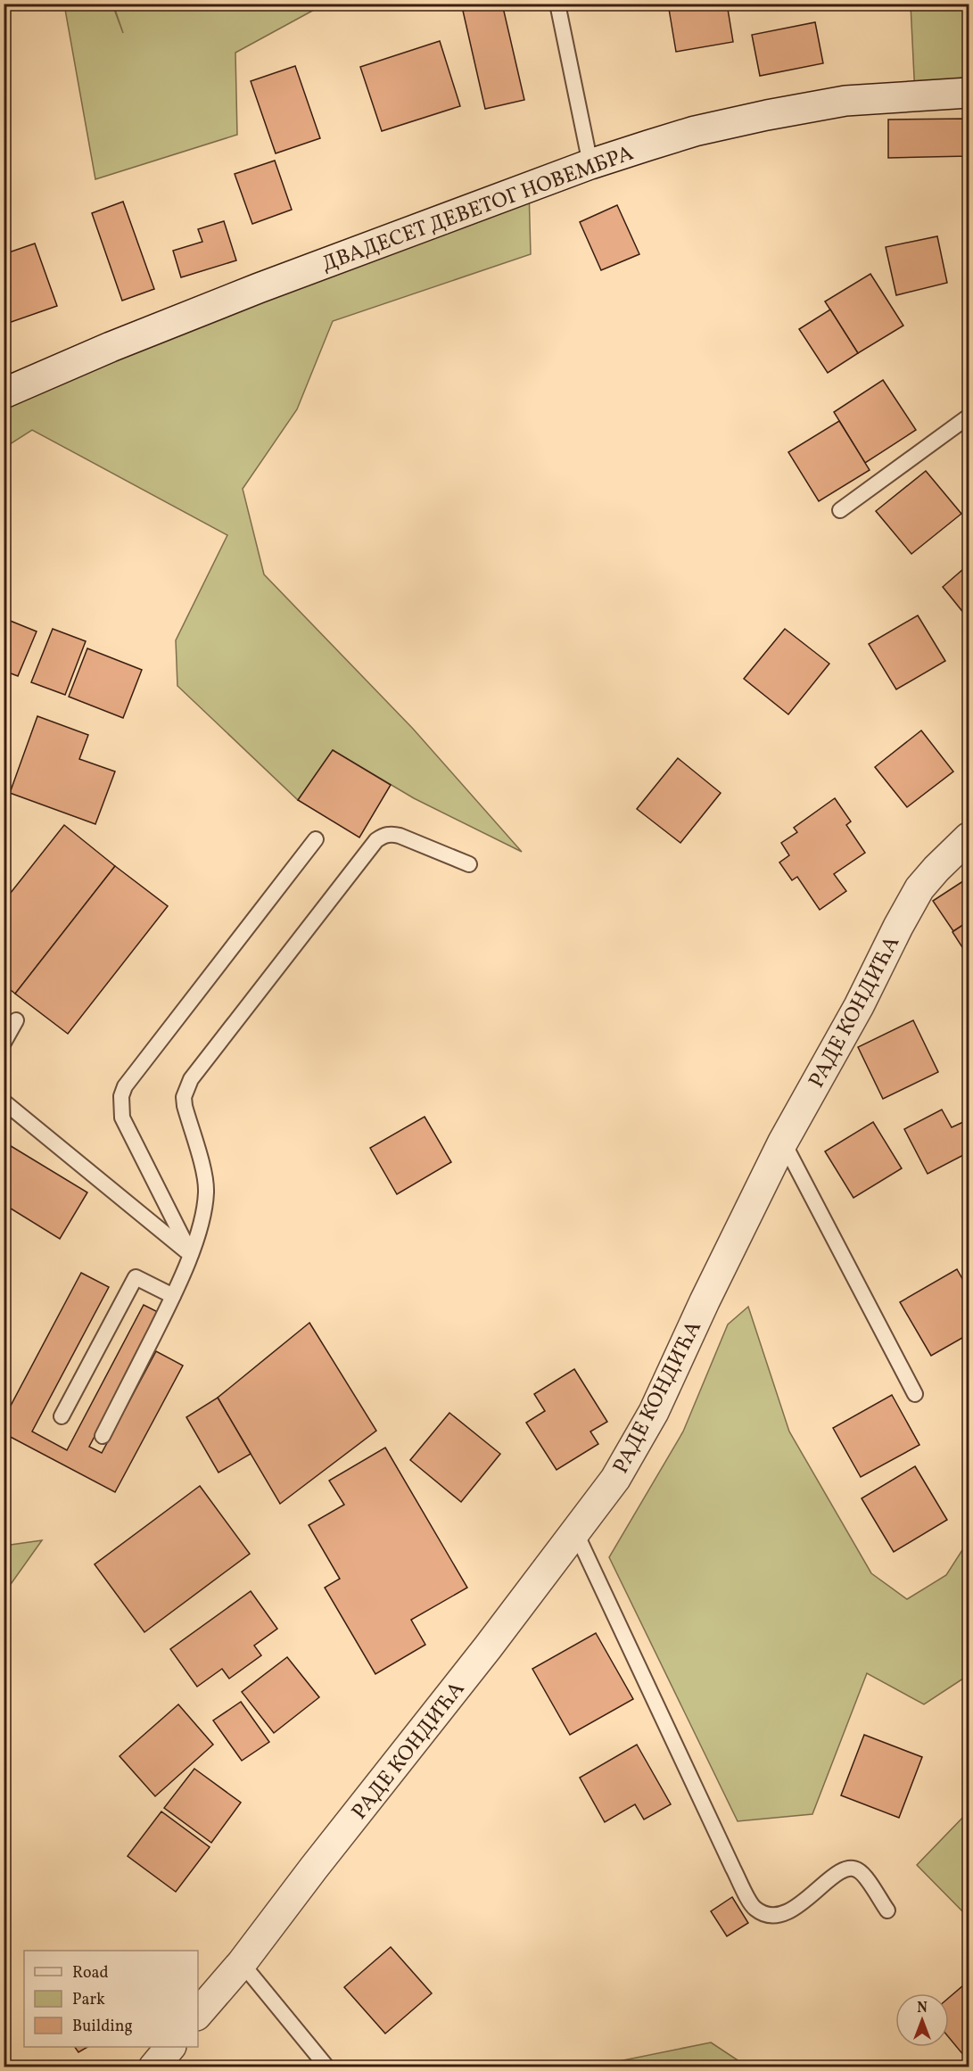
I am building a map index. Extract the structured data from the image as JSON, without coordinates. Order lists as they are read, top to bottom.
{
  "streets": {
    "street": ["ДВАДЕСЕТ ДЕВЕТОГ НОВЕМБРА", "РАДЕ КОНДИЋА"]
  },
  "legend": ["Road", "Park", "Building"],
  "north": "top"
}
